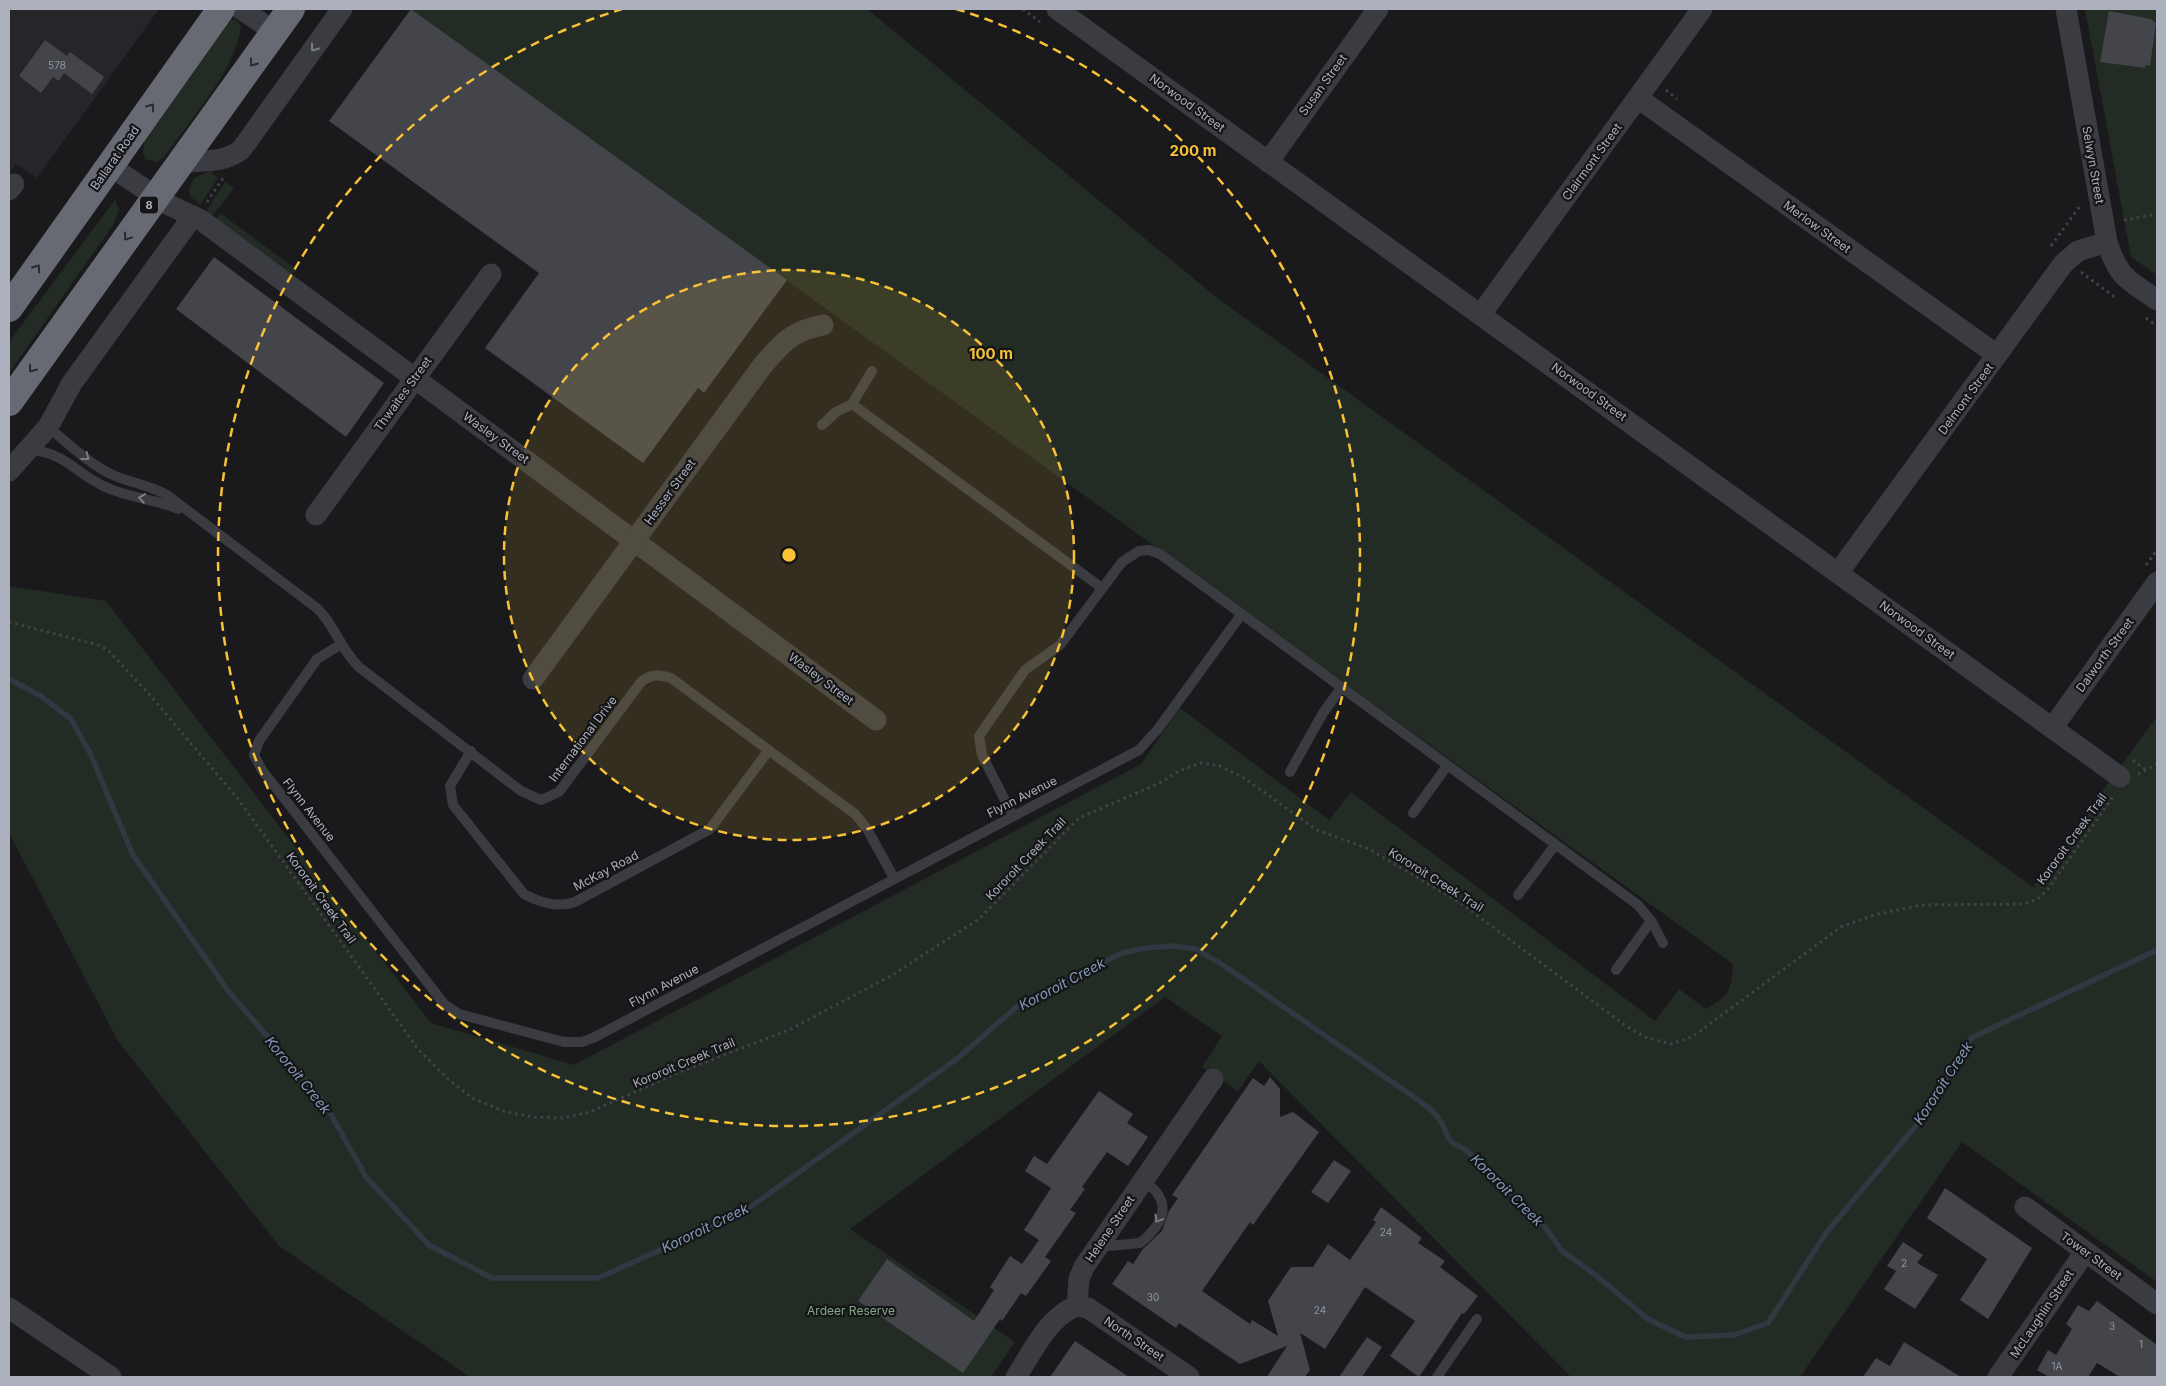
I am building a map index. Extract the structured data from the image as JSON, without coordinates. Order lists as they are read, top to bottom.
{
  "streets": {
    "highway": ["Ballarat Road", "8"],
    "street": [
      "Susan Street",
      "Norwood Street",
      "Clairmont Street",
      "Selwyn Street",
      "Merlow Street",
      "Thwaites Street",
      "Delmont Street",
      "Wasley Street",
      "Hesser Street",
      "Dalworth Street",
      "Helene Street",
      "Tower Street",
      "McLaughlin Street",
      "North Street"
    ],
    "lane": ["International Drive", "Flynn Avenue", "McKay Road"],
    "path": ["Kororoit Creek Trail"]
  },
  "crossings": [
    ["Susan Street", "Norwood Street"],
    ["Norwood Street", "Clairmont Street"],
    ["Norwood Street", "Delmont Street"],
    ["Norwood Street", "Dalworth Street"],
    ["Norwood Street", "Kororoit Creek Trail"],
    ["Ballarat Road", "Wasley Street"],
    ["Clairmont Street", "Merlow Street"],
    ["Selwyn Street", "Delmont Street"],
    ["8", "Wasley Street"],
    ["Merlow Street", "Delmont Street"],
    ["Thwaites Street", "Wasley Street"],
    ["Wasley Street", "Hesser Street"],
    ["International Drive", "Flynn Avenue"],
    ["International Drive", "McKay Road"],
    ["Helene Street", "North Street"],
    ["Tower Street", "McLaughlin Street"]
  ],
  "water": ["Kororoit Creek"],
  "parks": ["Ardeer Reserve"],
  "house_numbers": [
    "578",
    "24",
    "2",
    "30",
    "24",
    "3",
    "1",
    "1A"
  ],
  "rings": ["200 m", "100 m"]
}
